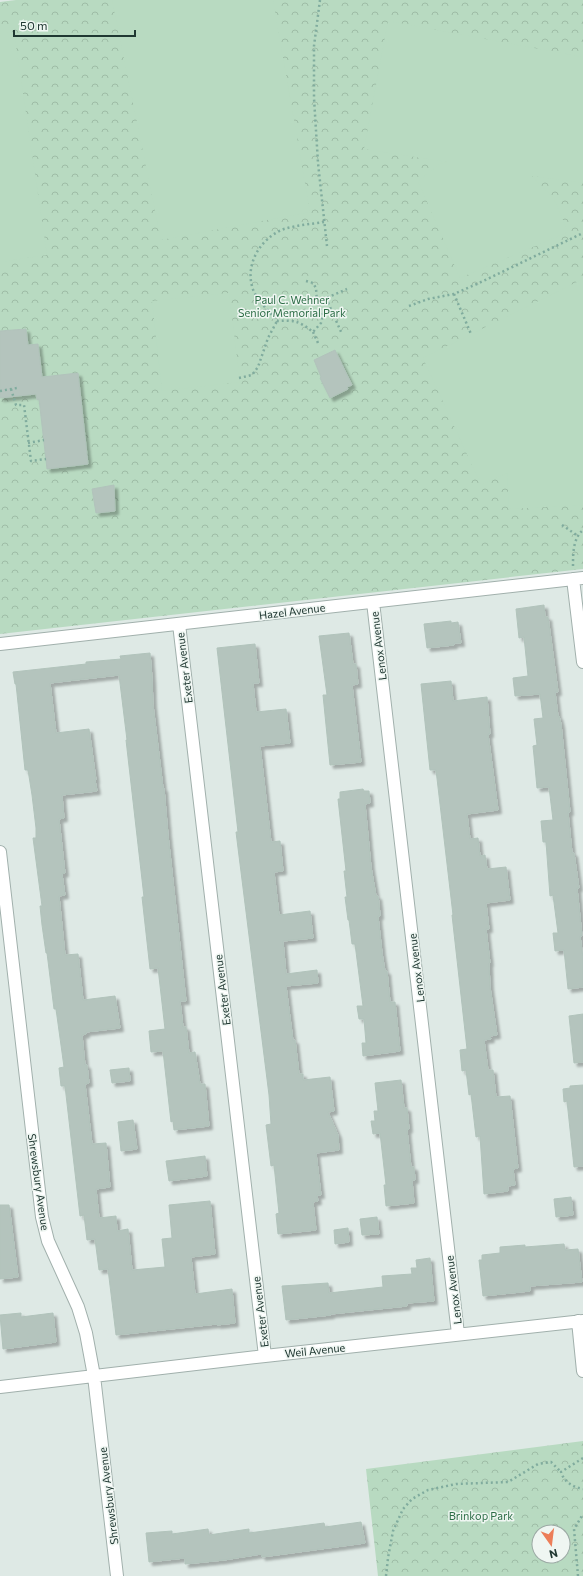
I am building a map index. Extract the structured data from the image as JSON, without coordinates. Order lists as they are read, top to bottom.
{
  "streets": {
    "street": [
      "Hazel Avenue",
      "Lenox Avenue",
      "Exeter Avenue",
      "Shrewsbury Avenue",
      "Weil Avenue"
    ]
  },
  "crossings": [
    ["Hazel Avenue", "Lenox Avenue"],
    ["Hazel Avenue", "Exeter Avenue"],
    ["Lenox Avenue", "Weil Avenue"],
    ["Exeter Avenue", "Weil Avenue"],
    ["Shrewsbury Avenue", "Weil Avenue"]
  ],
  "parks": ["Paul C. Wehner Senior Memorial Park", "Brinkop Park"],
  "scale_bar": "50 m",
  "north": "bottom"
}
